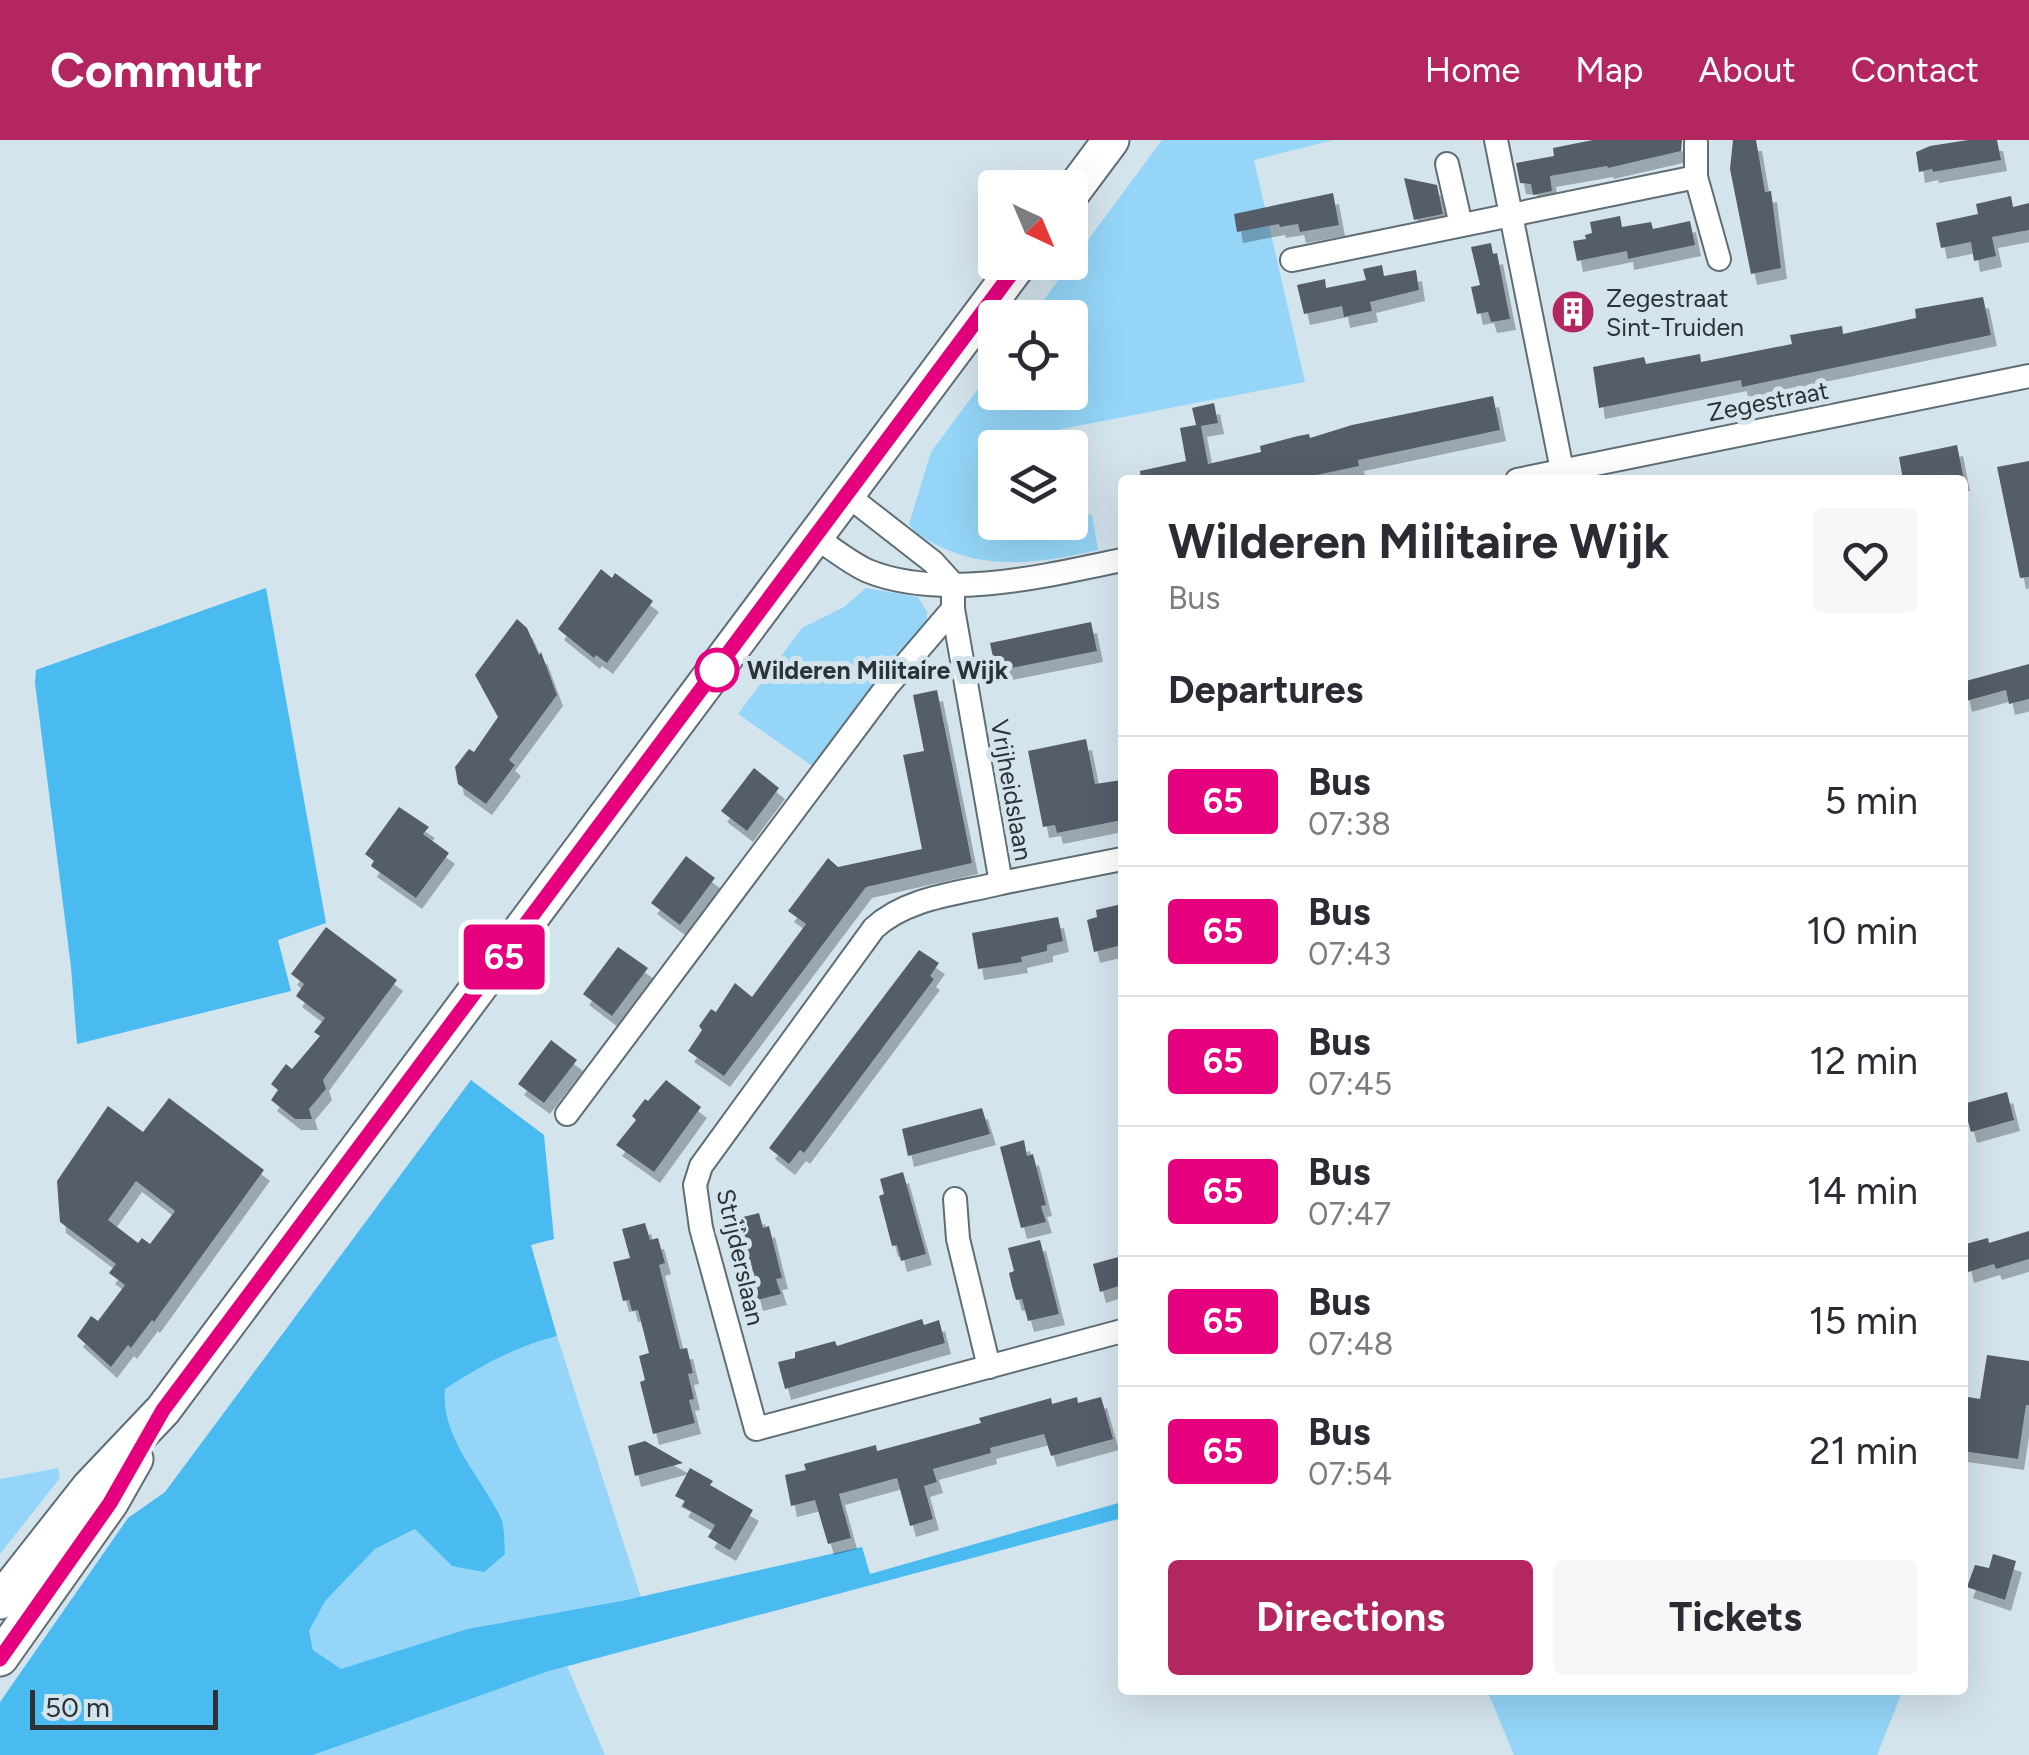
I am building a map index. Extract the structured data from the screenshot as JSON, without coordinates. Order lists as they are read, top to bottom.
{
  "streets": {
    "street": ["Zegestraat", "Vrijheidslaan", "Strijderslaan"]
  },
  "crossings": [
    ["Vrijheidslaan", "Strijderslaan"]
  ],
  "places": {
    "building": ["Zegestraat Sint-Truiden"],
    "other": ["Wilderen Militaire Wijk"]
  },
  "lines": ["bus line 65"],
  "scale_bar": "50 m",
  "north": "bottom right",
  "page": {
    "header": "Commutr",
    "nav": [
      "Home",
      "Map",
      "About",
      "Contact"
    ],
    "on_map": "65",
    "heading": [
      ["Wilderen Militaire Wijk", "Bus"],
      "Departures"
    ],
    "list": [
      {
        "mark": "65",
        "name": "Bus",
        "note": "07:38",
        "value": "5 min"
      },
      {
        "mark": "65",
        "name": "Bus",
        "note": "07:43",
        "value": "10 min"
      },
      {
        "mark": "65",
        "name": "Bus",
        "note": "07:45",
        "value": "12 min"
      },
      {
        "mark": "65",
        "name": "Bus",
        "note": "07:47",
        "value": "14 min"
      },
      {
        "mark": "65",
        "name": "Bus",
        "note": "07:48",
        "value": "15 min"
      },
      {
        "mark": "65",
        "name": "Bus",
        "note": "07:54",
        "value": "21 min"
      }
    ],
    "buttons": ["Directions", "Tickets"],
    "scale": "50 m"
  }
}
